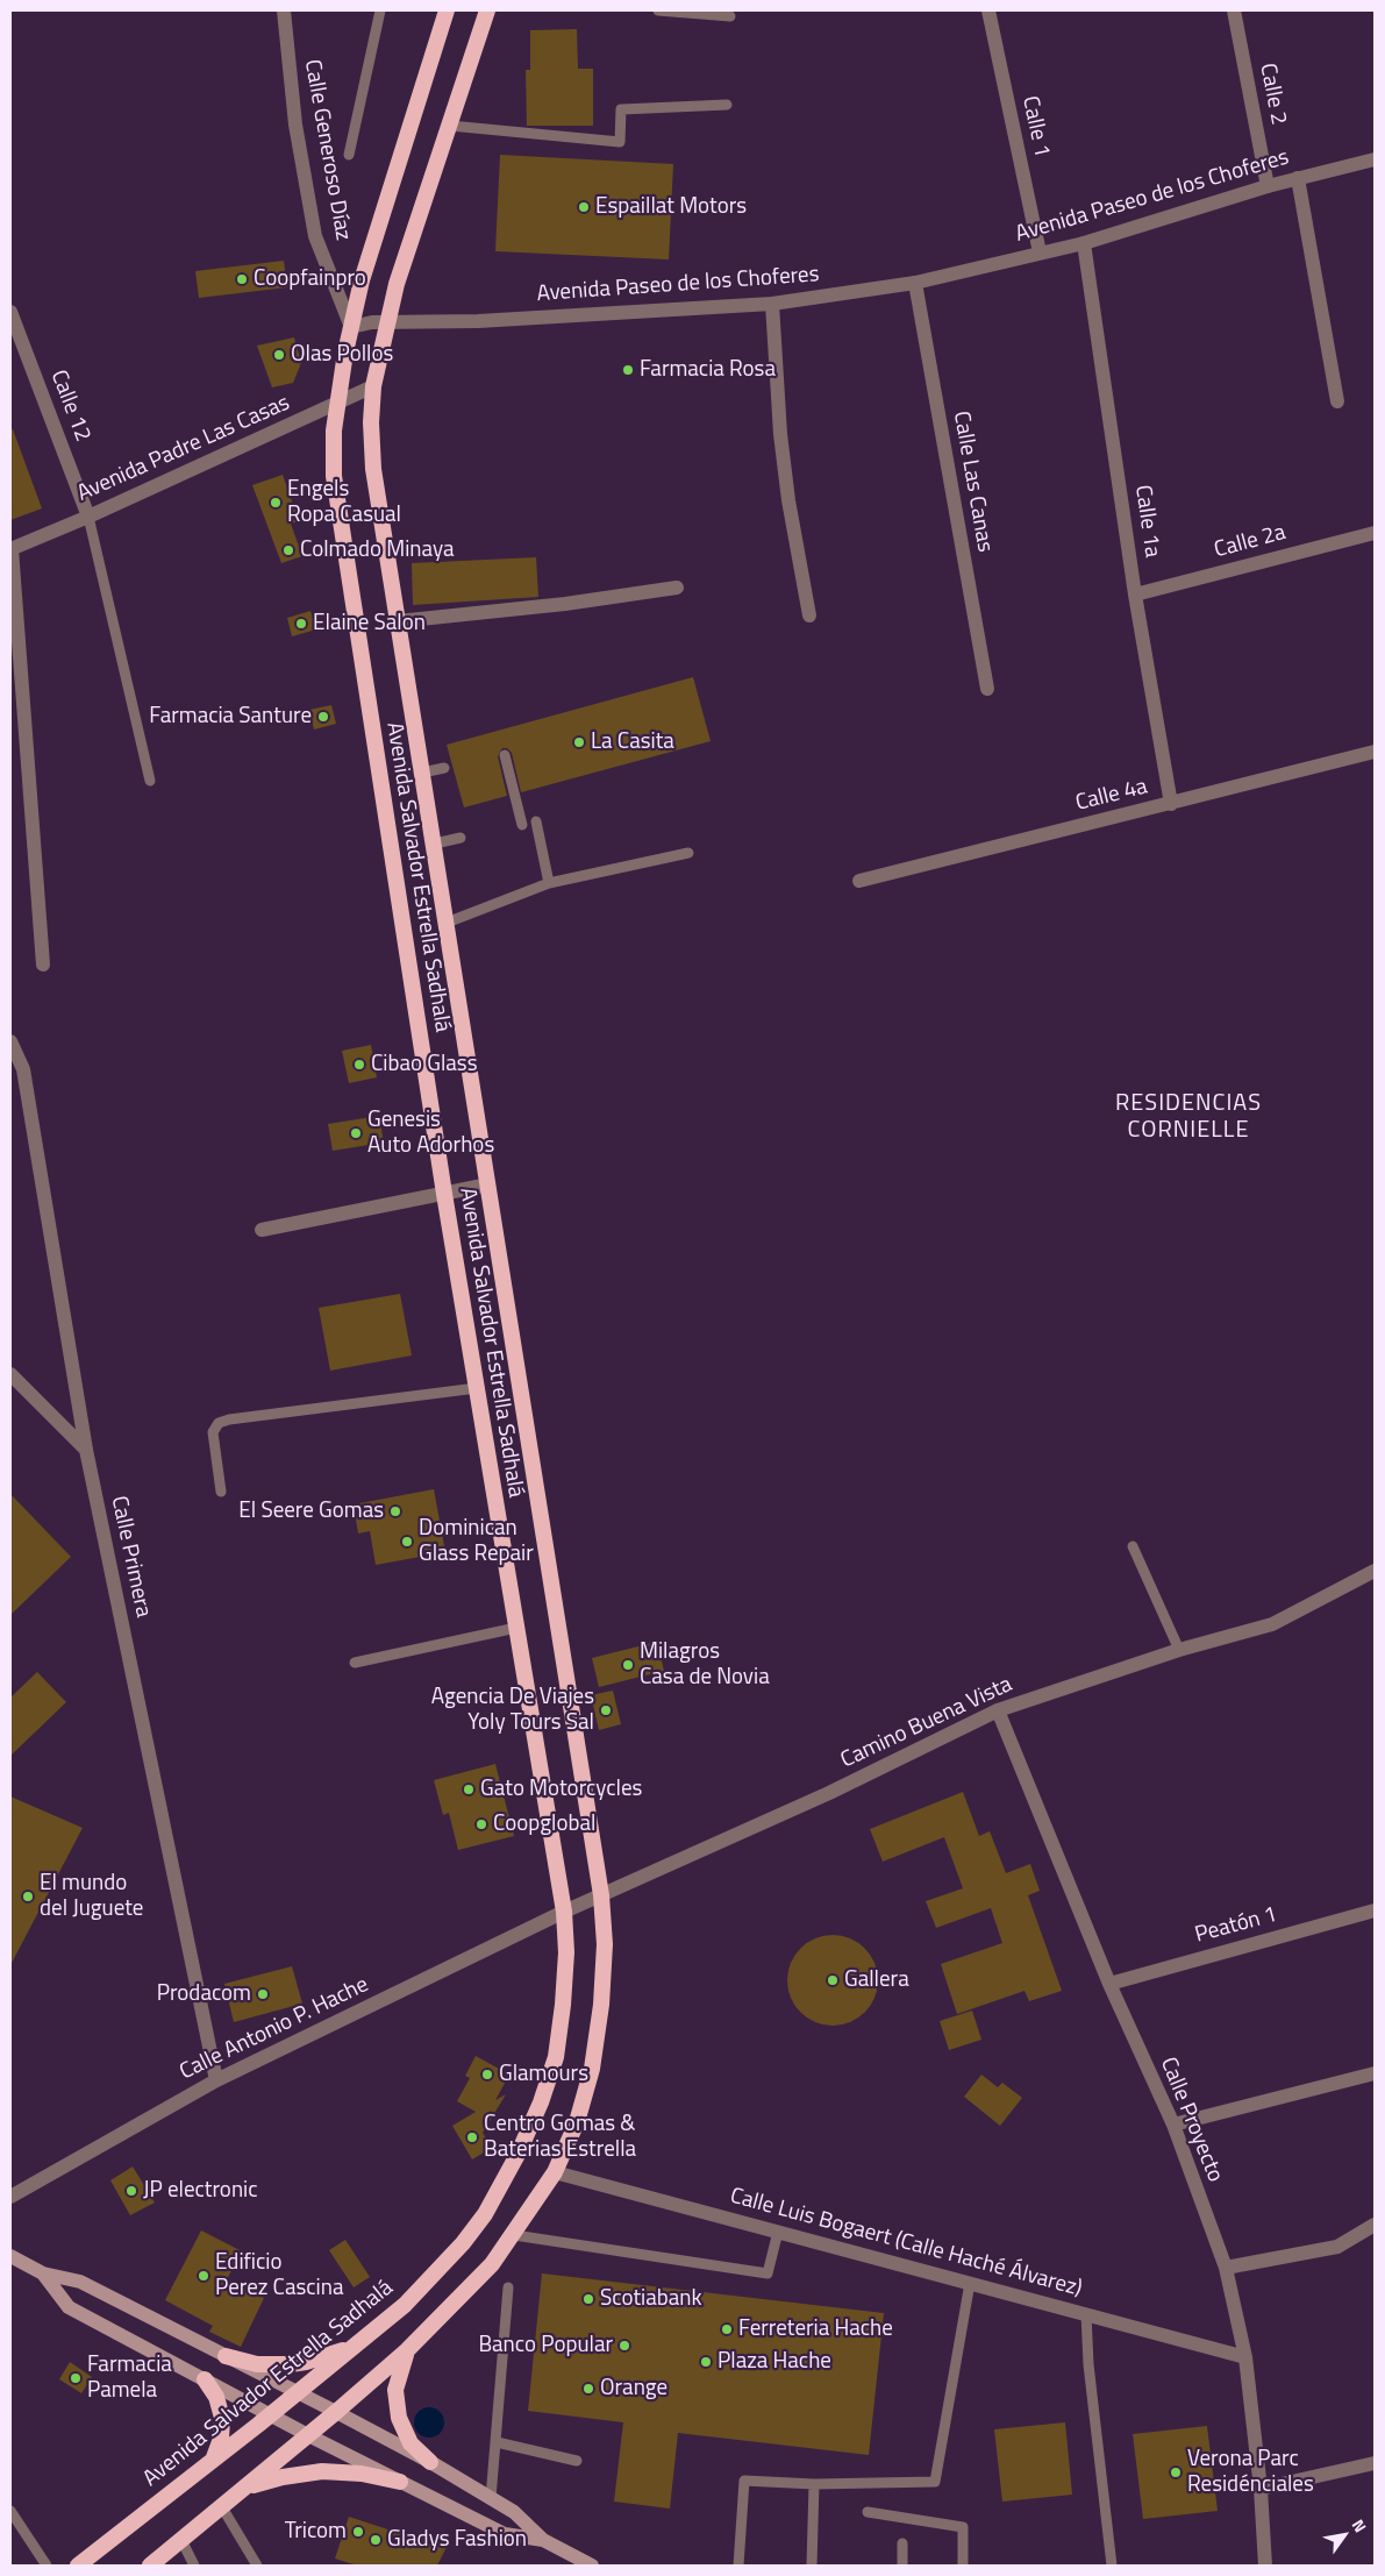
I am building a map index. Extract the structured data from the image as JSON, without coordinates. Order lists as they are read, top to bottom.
{
  "streets": {
    "highway": ["Avenida Salvador Estrella Sadhalá"],
    "street": [
      "Calle 2",
      "Calle 1",
      "Calle Generoso Díaz",
      "Avenida Paseo de los Choferes",
      "Calle 12",
      "Avenida Padre Las Casas",
      "Calle Las Canas",
      "Calle 1a",
      "Calle 2a",
      "Calle 4a",
      "Calle Primera",
      "Camino Buena Vista",
      "Peatón 1",
      "Calle Antonio P. Hache",
      "Calle Proyecto",
      "Calle Luis Bogaert (Calle Haché Álvarez)"
    ]
  },
  "crossings": [
    ["Calle 2", "Avenida Paseo de los Choferes"],
    ["Calle 1", "Avenida Paseo de los Choferes"],
    ["Calle Generoso Díaz", "Avenida Paseo de los Choferes"],
    ["Calle Generoso Díaz", "Avenida Salvador Estrella Sadhalá"],
    ["Avenida Paseo de los Choferes", "Calle Las Canas"],
    ["Avenida Paseo de los Choferes", "Calle 1a"],
    ["Avenida Paseo de los Choferes", "Avenida Salvador Estrella Sadhalá"],
    ["Calle 12", "Avenida Padre Las Casas"],
    ["Avenida Padre Las Casas", "Avenida Salvador Estrella Sadhalá"],
    ["Calle 1a", "Calle 2a"],
    ["Calle 1a", "Calle 4a"],
    ["Avenida Salvador Estrella Sadhalá", "Camino Buena Vista"],
    ["Avenida Salvador Estrella Sadhalá", "Calle Antonio P. Hache"],
    ["Avenida Salvador Estrella Sadhalá", "Calle Luis Bogaert (Calle Haché Álvarez)"],
    ["Calle Primera", "Calle Antonio P. Hache"],
    ["Camino Buena Vista", "Calle Antonio P. Hache"],
    ["Camino Buena Vista", "Calle Proyecto"],
    ["Peatón 1", "Calle Proyecto"],
    ["Calle Proyecto", "Calle Luis Bogaert (Calle Haché Álvarez)"]
  ],
  "districts": ["RESIDENCIAS CORNIELLE"],
  "places": [
    "Espaillat Motors",
    "Coopfainpro",
    "Olas Pollos",
    "Farmacia Rosa",
    "Engels Ropa Casual",
    "Colmado Minaya",
    "Elaine Salon",
    "Farmacia Santure",
    "La Casita",
    "Cibao Glass",
    "Genesis Auto Adorhos",
    "El Seere Gomas",
    "Dominican Glass Repair",
    "Milagros Casa de Novia",
    "Agencia De Viajes Yoly Tours Sal",
    "Gato Motorcycles",
    "Coopglobal",
    "El mundo del Juguete",
    "Gallera",
    "Prodacom",
    "Glamours",
    "Centro Gomas & Baterias Estrella",
    "JP electronic",
    "Edificio Perez Cascina",
    "Scotiabank",
    "Ferreteria Hache",
    "Banco Popular",
    "Plaza Hache",
    "Farmacia Pamela",
    "Orange",
    "Verona Parc Residénciales",
    "Tricom",
    "Gladys Fashion"
  ],
  "north": "top right"
}
